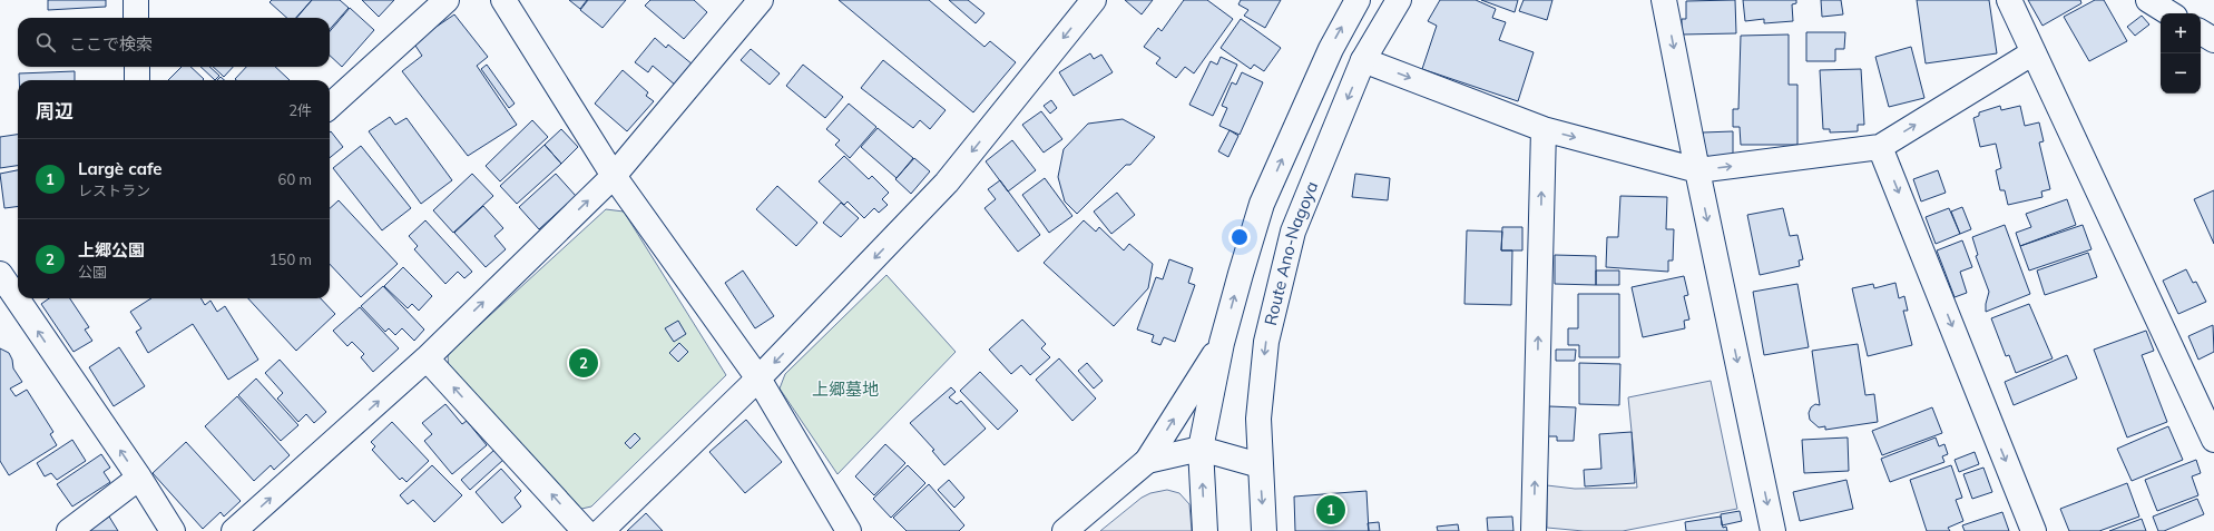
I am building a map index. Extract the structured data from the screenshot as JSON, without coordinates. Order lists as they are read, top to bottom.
{
  "streets": {
    "street": ["Route Ano-Nagoya"]
  },
  "parks": ["上郷墓地"],
  "page": {
    "map_buttons": ["+", "−"],
    "search": "ここで検索",
    "heading": ["周辺", "2件"],
    "list": [
      {
        "mark": "1",
        "name": "Largè cafe",
        "note": "レストラン",
        "value": "60 m"
      },
      {
        "mark": "2",
        "name": "上郷公園",
        "note": "公園",
        "value": "150 m"
      }
    ],
    "pins": ["2", "1"]
  }
}
